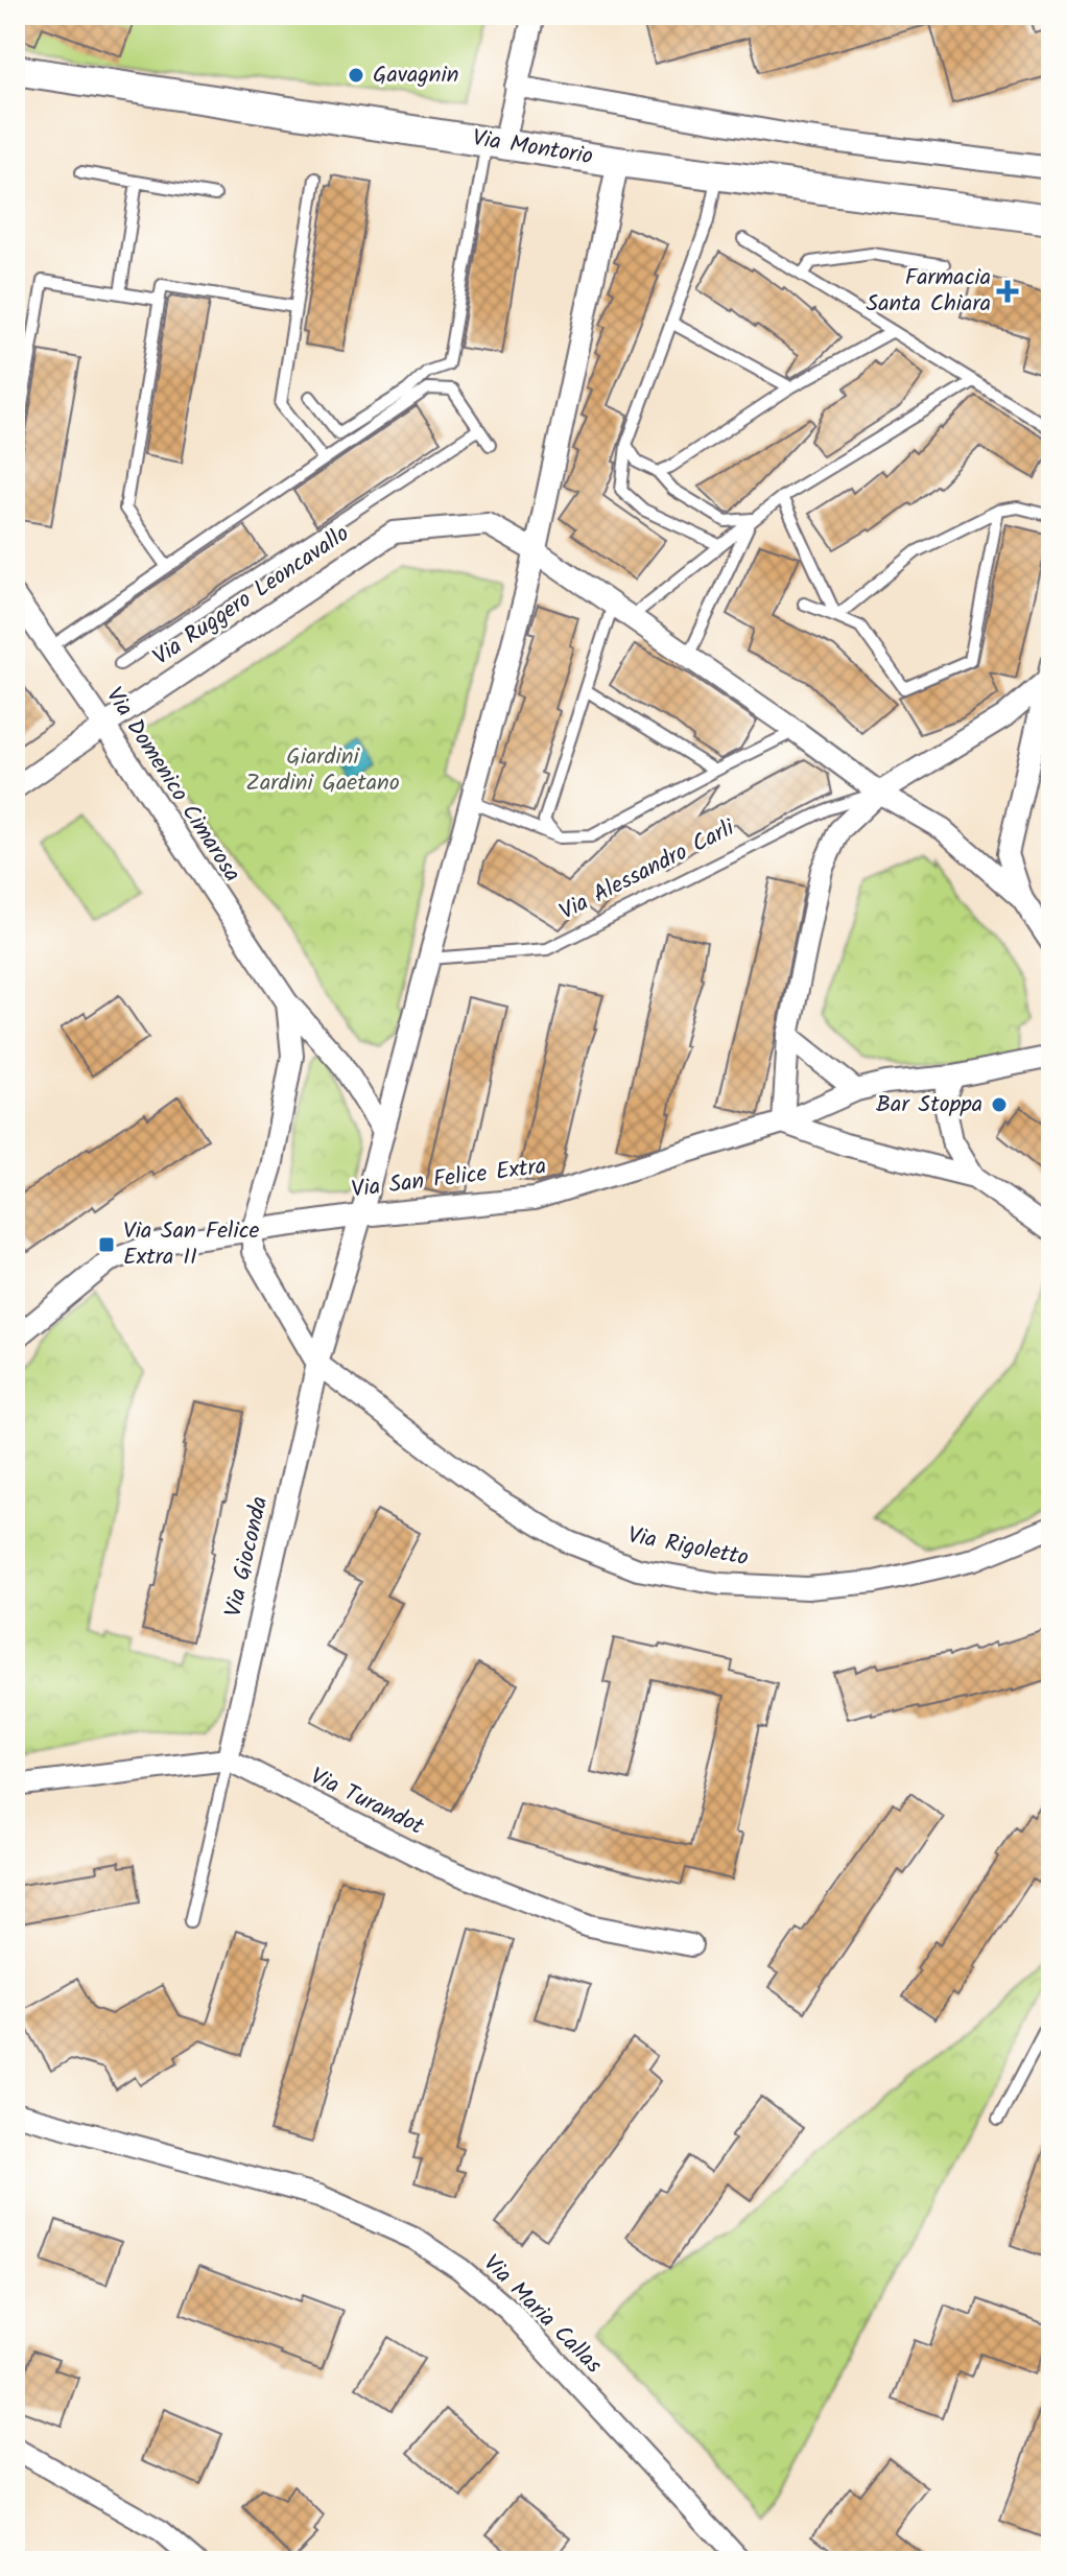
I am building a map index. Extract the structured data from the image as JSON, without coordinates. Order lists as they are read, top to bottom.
{
  "streets": {
    "street": [
      "Via Montorio",
      "Via Ruggero Leoncavallo",
      "Via Domenico Cimarosa",
      "Via San Felice Extra",
      "Via Rigoletto",
      "Via Gioconda",
      "Via Turandot",
      "Via Maria Callas"
    ],
    "lane": ["Via Alessandro Carli"]
  },
  "crossings": [
    ["Via Ruggero Leoncavallo", "Via Domenico Cimarosa"],
    ["Via Domenico Cimarosa", "Via San Felice Extra"],
    ["Via San Felice Extra", "Via Gioconda"],
    ["Via Rigoletto", "Via Gioconda"],
    ["Via Gioconda", "Via Turandot"]
  ],
  "parks": ["Giardini Zardini Gaetano"],
  "places": {
    "other": ["Gavagnin", "Bar Stoppa"],
    "health": ["Farmacia Santa Chiara"],
    "transit": ["Via San Felice Extra II"]
  }
}
